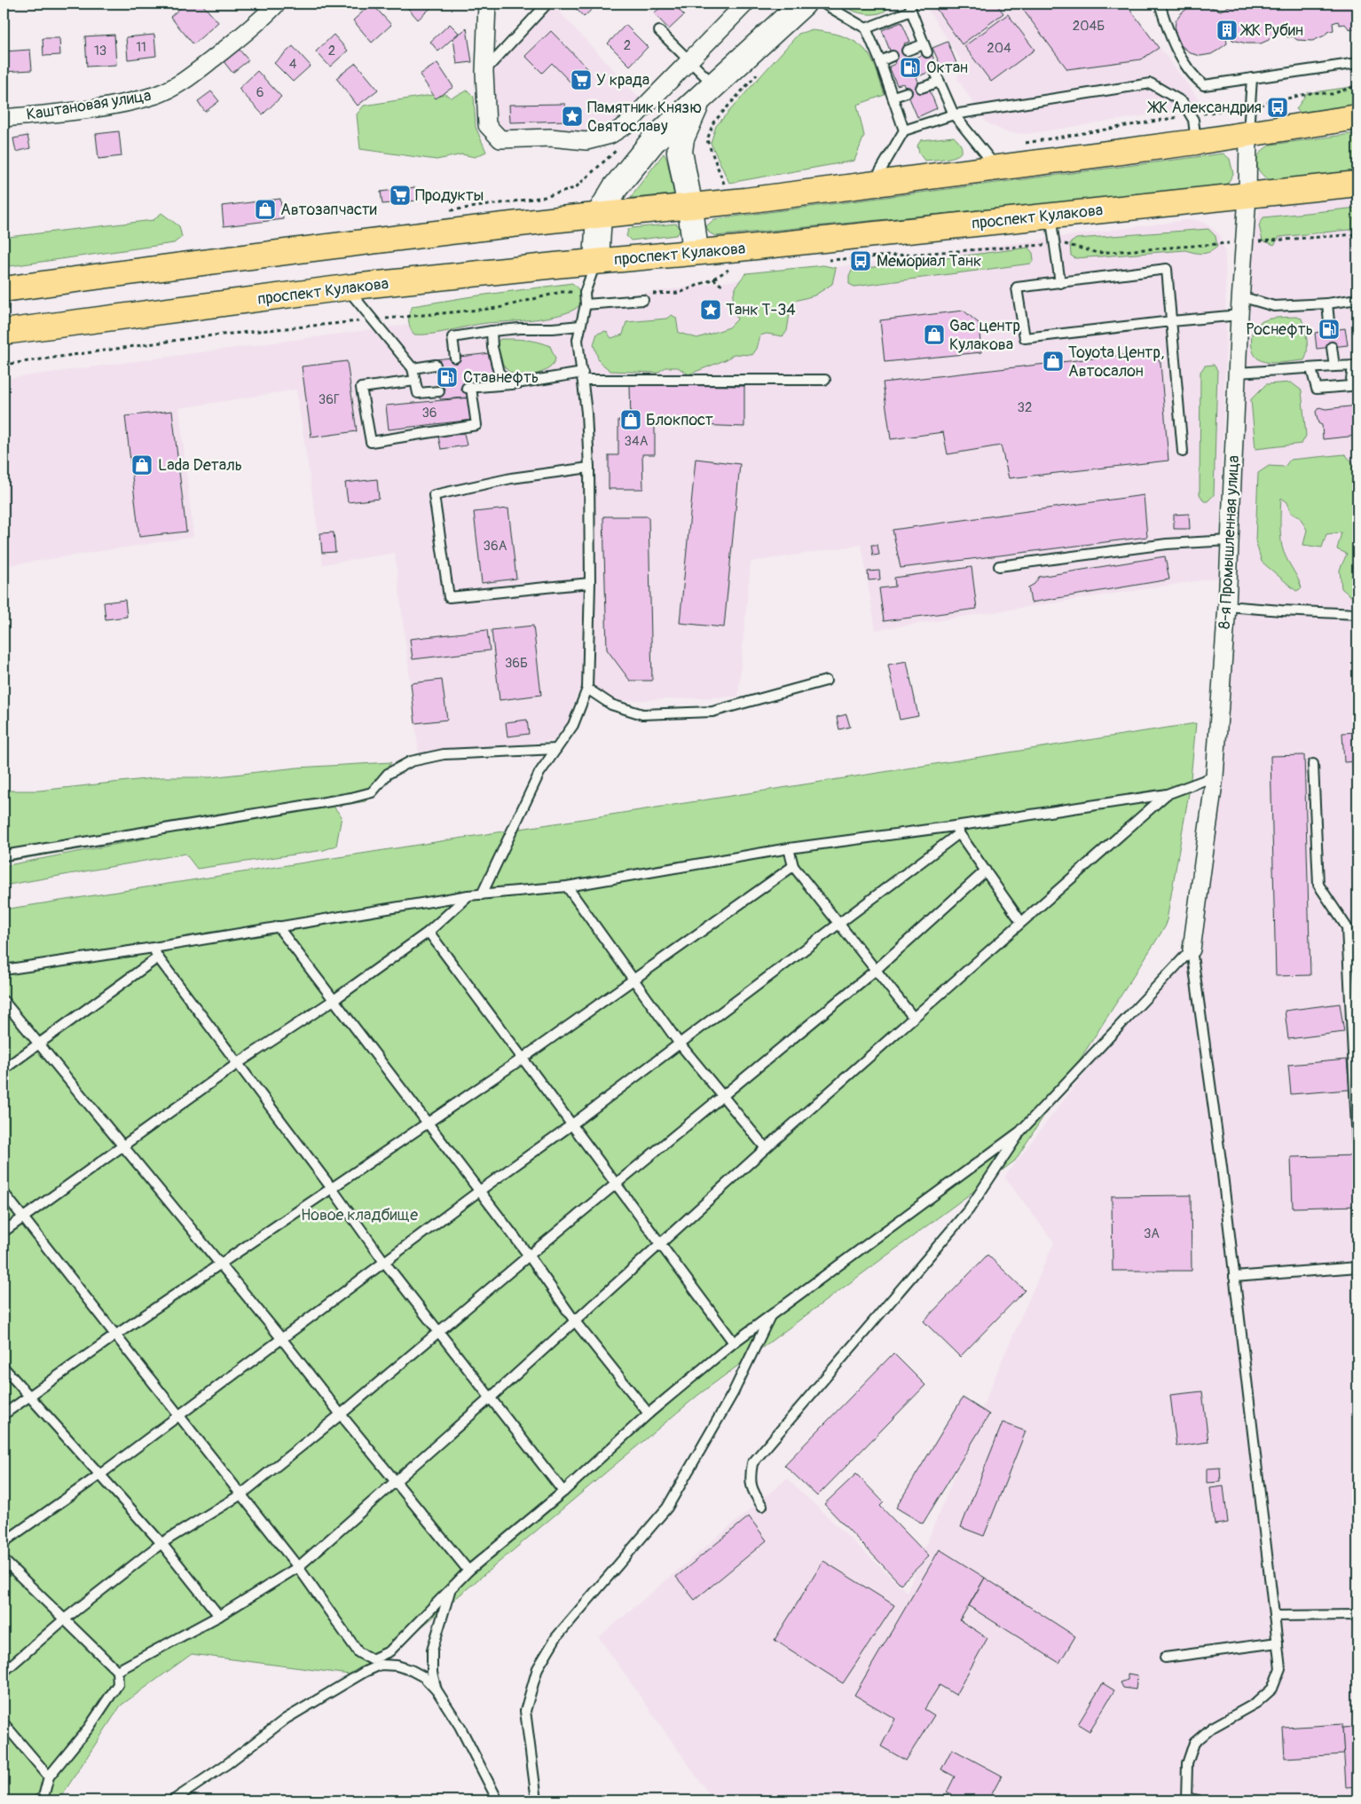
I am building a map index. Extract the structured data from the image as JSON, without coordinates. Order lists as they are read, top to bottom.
{
  "streets": {
    "main road": ["проспект Кулакова"],
    "street": ["Каштановая улица", "8-я Промышленная улица"]
  },
  "crossings": [
    ["проспект Кулакова", "8-я Промышленная улица"]
  ],
  "parks": ["Новое кладбище"],
  "places": {
    "building": ["ЖК Рубин"],
    "fuel station": ["Октан", "Роснефть", "Ставнефть"],
    "supermarket": ["У крада", "Продукты"],
    "bus stop": ["ЖК Александрия", "Мемориал Танк"],
    "place": ["Памятник Князю Святославу", "Танк Т-34"],
    "shop": [
      "Автозапчасти",
      "Gac центр Кулакова",
      "Toyota Центр, Автосалон",
      "Блокпост",
      "Lada Dеталь"
    ]
  },
  "house_numbers": [
    "204Б",
    "2",
    "11",
    "204",
    "13",
    "2",
    "4",
    "6",
    "36Г",
    "32",
    "36",
    "34А",
    "36А",
    "36Б",
    "3А"
  ]
}
